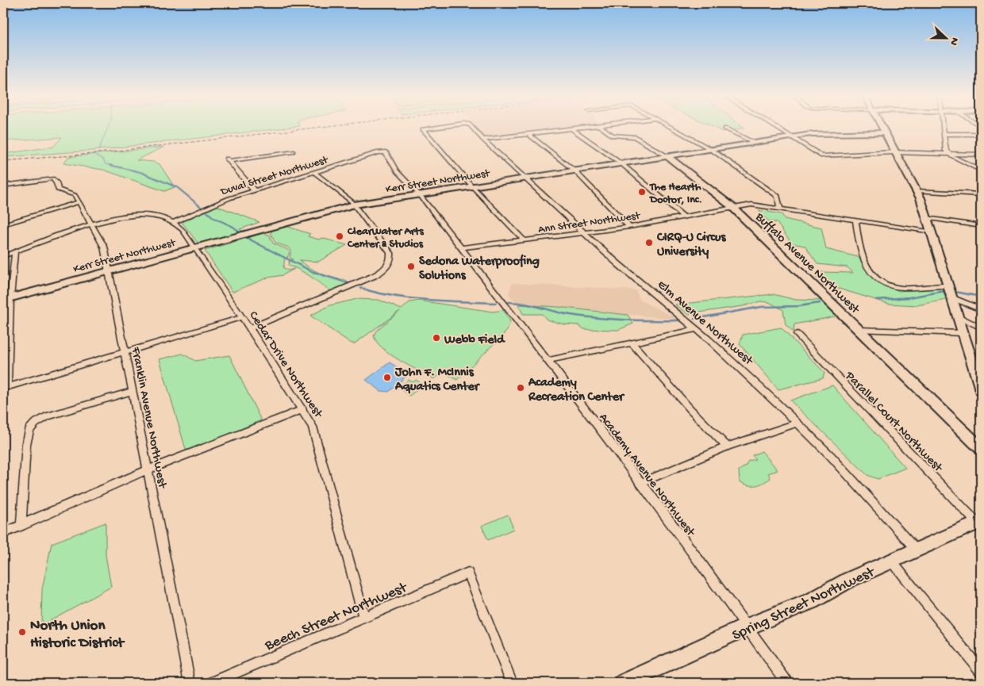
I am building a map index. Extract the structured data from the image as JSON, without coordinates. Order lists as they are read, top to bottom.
{
  "streets": {
    "street": [
      "Duval Street Northwest",
      "Kerr Street Northwest",
      "Ann Street Northwest",
      "Buffalo Avenue Northwest",
      "Elm Avenue Northwest",
      "Cedar Drive Northwest",
      "Franklin Avenue Northwest",
      "Parallel Court Northwest",
      "Academy Avenue Northwest",
      "Spring Street Northwest",
      "Beech Street Northwest"
    ]
  },
  "crossings": [
    ["Duval Street Northwest", "Cedar Drive Northwest"],
    ["Duval Street Northwest", "Academy Avenue Northwest"],
    ["Kerr Street Northwest", "Buffalo Avenue Northwest"],
    ["Kerr Street Northwest", "Elm Avenue Northwest"],
    ["Kerr Street Northwest", "Cedar Drive Northwest"],
    ["Kerr Street Northwest", "Franklin Avenue Northwest"],
    ["Kerr Street Northwest", "Academy Avenue Northwest"],
    ["Ann Street Northwest", "Buffalo Avenue Northwest"],
    ["Ann Street Northwest", "Elm Avenue Northwest"],
    ["Ann Street Northwest", "Academy Avenue Northwest"],
    ["Elm Avenue Northwest", "Spring Street Northwest"],
    ["Cedar Drive Northwest", "Franklin Avenue Northwest"],
    ["Cedar Drive Northwest", "Beech Street Northwest"],
    ["Parallel Court Northwest", "Spring Street Northwest"],
    ["Academy Avenue Northwest", "Spring Street Northwest"]
  ],
  "places": [
    "The Hearth Doctor, Inc.",
    "ClearWater Arts Center & Studios",
    "CIRQ-U Circus University",
    "Sedona Waterproofing Solutions",
    "Webb Field",
    "John F. McInnis Aquatics Center",
    "Academy Recreation Center",
    "North Union Historic District"
  ],
  "north": "right"
}
